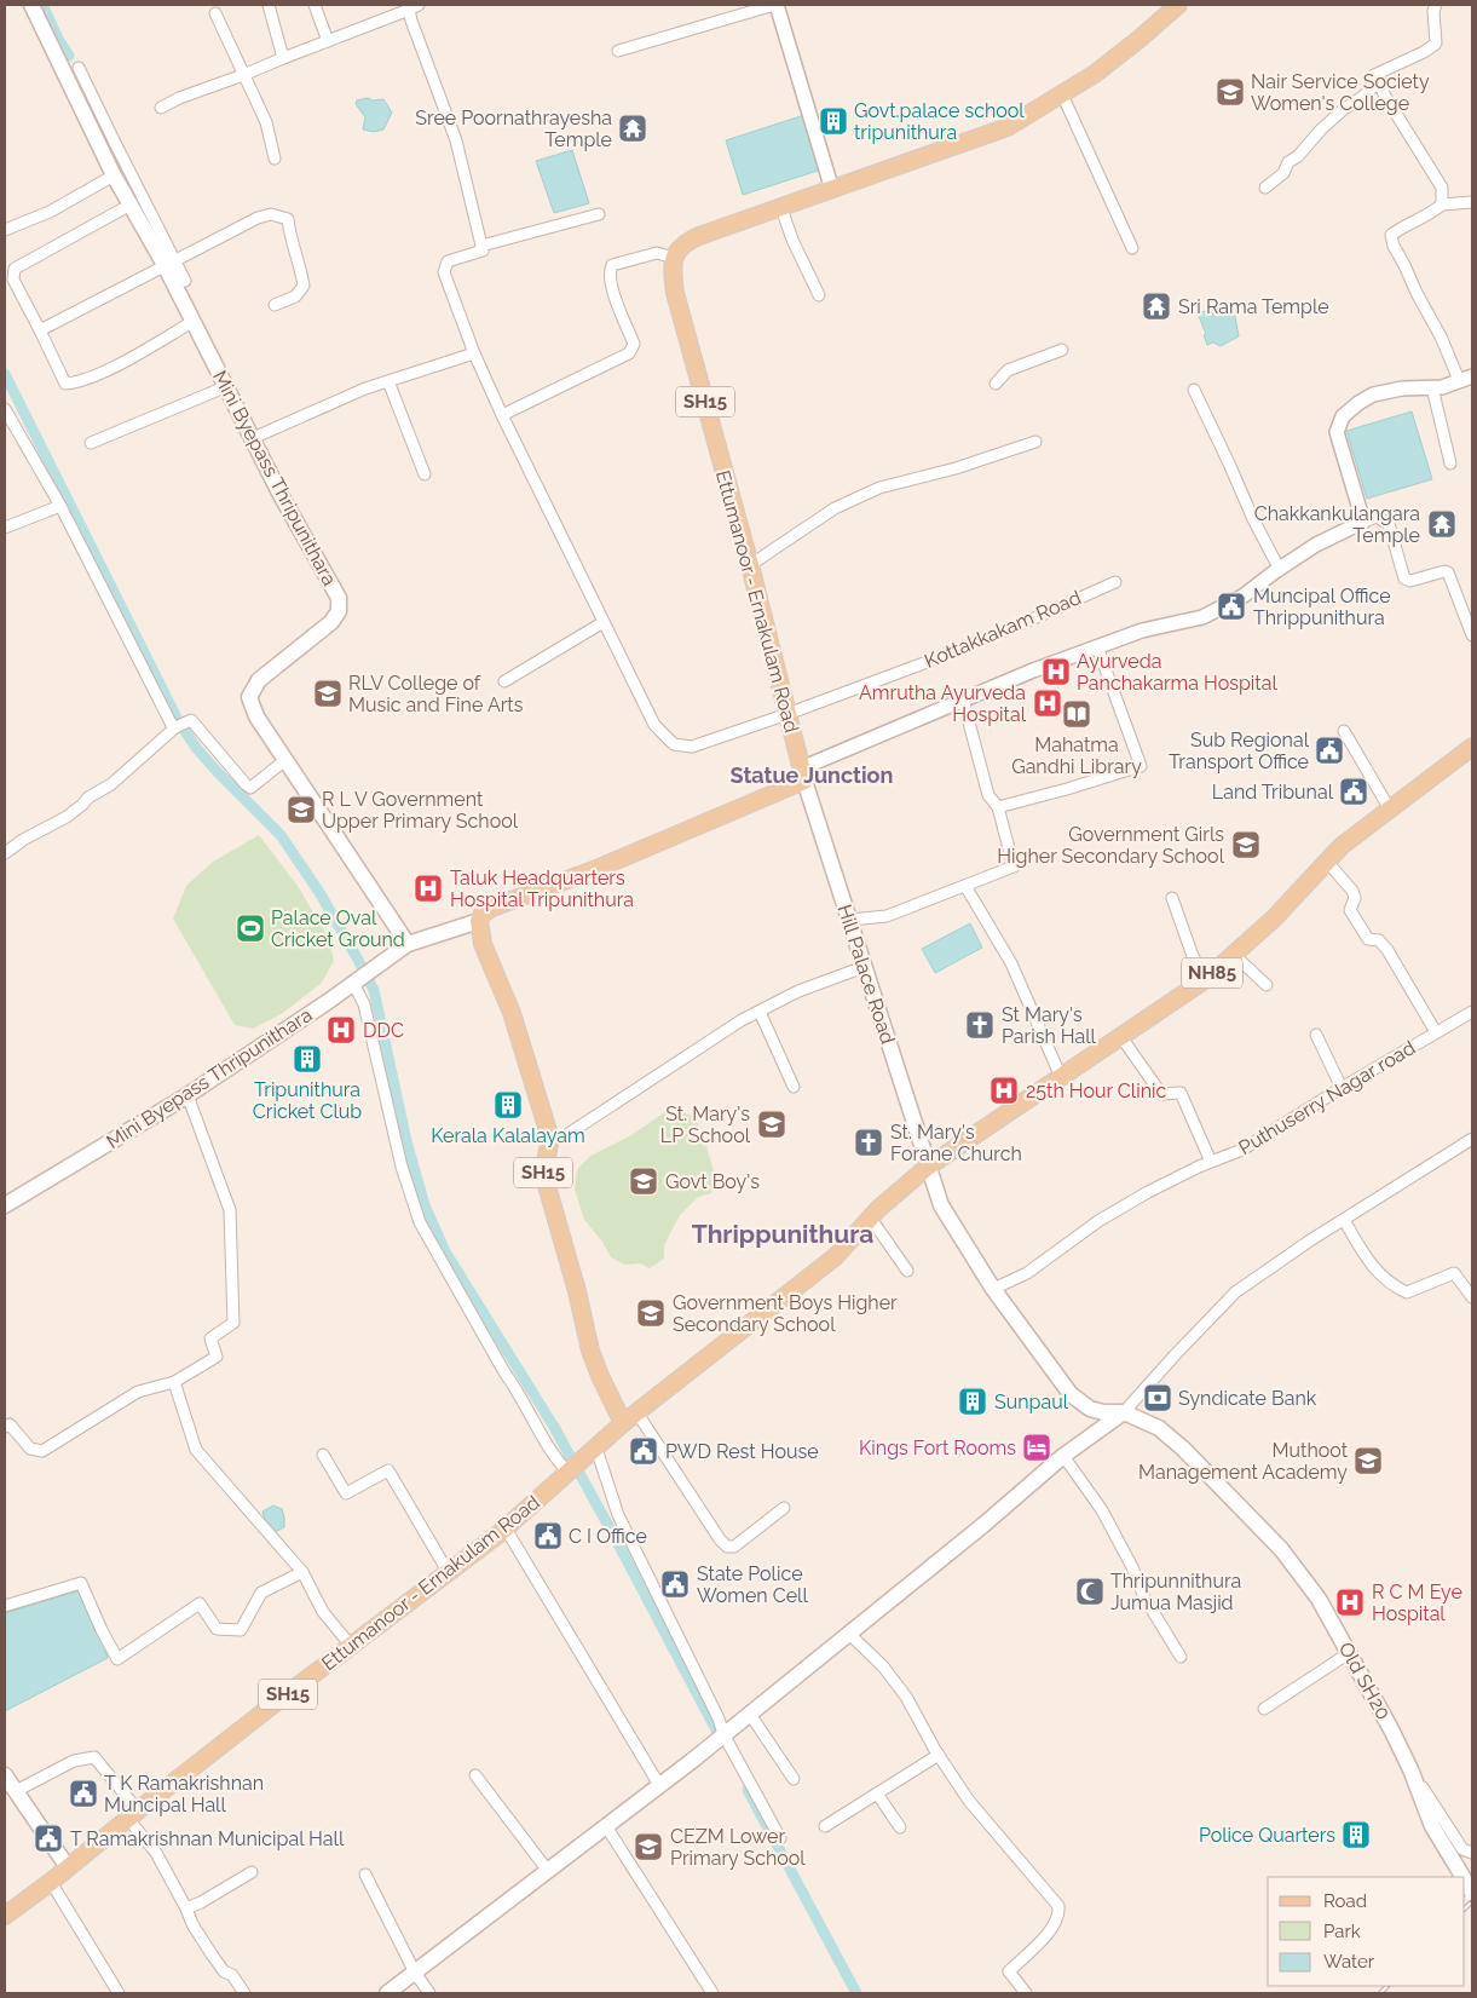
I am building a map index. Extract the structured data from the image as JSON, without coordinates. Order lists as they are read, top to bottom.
{
  "streets": {
    "main road": [
      "SH15",
      "Mini Byepass Thripunithara",
      "Ettumanoor - Ernakulam Road",
      "NH85",
      "Hill Palace Road",
      "Old SH20"
    ],
    "street": ["Kottakkakam Road", "Puthuserry Nagar road"]
  },
  "crossings": [
    ["SH15", "Mini Byepass Thripunithara"],
    ["SH15", "Ettumanoor - Ernakulam Road"],
    ["Ettumanoor - Ernakulam Road", "Kottakkakam Road"],
    ["Ettumanoor - Ernakulam Road", "NH85"],
    ["Ettumanoor - Ernakulam Road", "Hill Palace Road"],
    ["NH85", "Hill Palace Road"]
  ],
  "districts": ["Statue Junction", "Thrippunithura"],
  "places": {
    "school or university": [
      "Nair Service Society Women's College",
      "RLV College of Music and Fine Arts",
      "R L V Government Upper Primary School",
      "Government Girls Higher Secondary School",
      "St. Mary's LP School",
      "Govt Boy's",
      "Government Boys Higher Secondary School",
      "Muthoot Management Academy",
      "CEZM Lower Primary School"
    ],
    "building": [
      "Govt.palace school tripunithura",
      "Tripunithura Cricket Club",
      "Kerala Kalalayam",
      "Sunpaul",
      "Police Quarters"
    ],
    "temple": ["Sree Poornathrayesha Temple", "Sri Rama Temple", "Chakkankulangara Temple"],
    "public building": [
      "Muncipal Office Thrippunithura",
      "Sub Regional Transport Office",
      "Land Tribunal",
      "PWD Rest House",
      "C I Office",
      "State Police Women Cell",
      "T K Ramakrishnan Muncipal Hall",
      "T Ramakrishnan Municipal Hall"
    ],
    "hospital": [
      "Ayurveda Panchakarma Hospital",
      "Amrutha Ayurveda Hospital",
      "Taluk Headquarters Hospital Tripunithura",
      "DDC",
      "25th Hour Clinic",
      "R C M Eye Hospital"
    ],
    "library": ["Mahatma Gandhi Library"],
    "sports": ["Palace Oval Cricket Ground"],
    "church": ["St Mary's Parish Hall", "St. Mary's Forane Church"],
    "bank": ["Syndicate Bank"],
    "hotel": ["Kings Fort Rooms"],
    "mosque": ["Thripunnithura Jumua Masjid"]
  },
  "legend": ["Road", "Park", "Water"]
}
